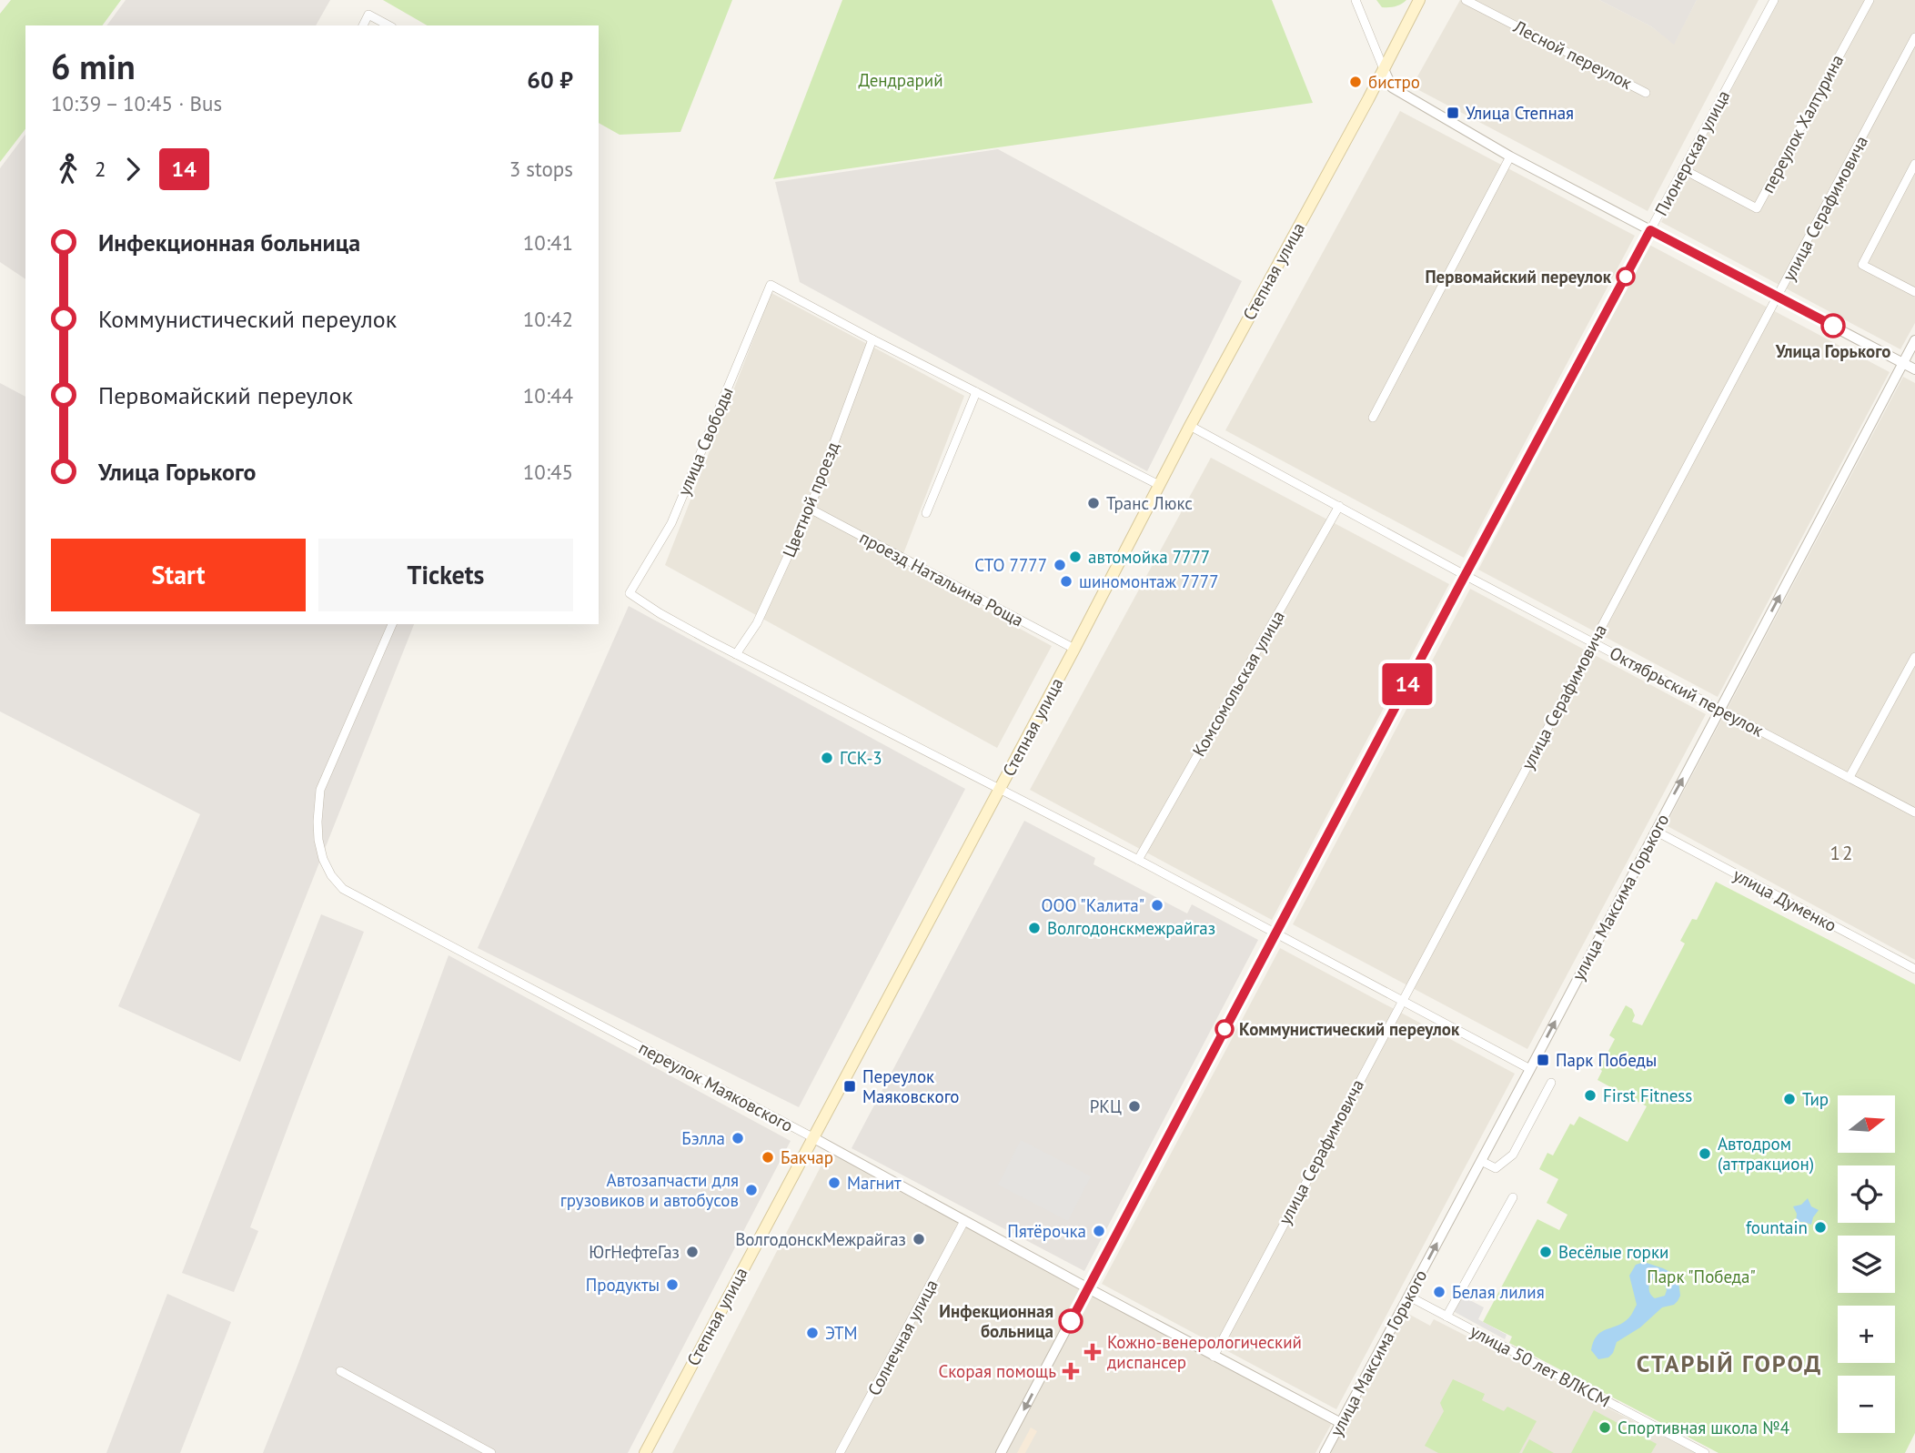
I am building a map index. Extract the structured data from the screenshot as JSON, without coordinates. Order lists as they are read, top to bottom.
{
  "streets": {
    "main road": ["Степная улица"],
    "street": [
      "Лесной переулок",
      "переулок Халтурина",
      "Пионерская улица",
      "улица Серафимовича",
      "улица Свободы",
      "Цветной проезд",
      "проезд Натальина Роща",
      "Комсомольская улица",
      "Октябрьский переулок",
      "улица Максима Горького",
      "улица Думенко",
      "переулок Маяковского",
      "Солнечная улица",
      "улица 50 лет ВЛКСМ"
    ]
  },
  "crossings": [
    ["переулок Халтурина", "Пионерская улица"],
    ["Пионерская улица", "Октябрьский переулок"],
    ["Пионерская улица", "переулок Маяковского"],
    ["улица Серафимовича", "Октябрьский переулок"],
    ["улица Серафимовича", "переулок Маяковского"],
    ["Степная улица", "проезд Натальина Роща"],
    ["Степная улица", "Октябрьский переулок"],
    ["Степная улица", "переулок Маяковского"],
    ["улица Свободы", "Цветной проезд"],
    ["Цветной проезд", "проезд Натальина Роща"],
    ["Комсомольская улица", "Октябрьский переулок"],
    ["Октябрьский переулок", "улица Максима Горького"],
    ["улица Максима Горького", "улица Думенко"],
    ["улица Максима Горького", "переулок Маяковского"],
    ["улица Максима Горького", "улица 50 лет ВЛКСМ"],
    ["переулок Маяковского", "Солнечная улица"]
  ],
  "one_way": ["улица Максима Горького"],
  "districts": ["12", "СТАРЫЙ ГОРОД"],
  "parks": ["Дендрарий", "Парк \"Победа\""],
  "places": {
    "other": [
      "бистро",
      "Первомайский переулок",
      "Улица Горького",
      "Транс Люкс",
      "автомойка 7777",
      "СТО 7777",
      "шиномонтаж 7777",
      "ГСК-3",
      "ООО \"Калита\"",
      "Волгодонскмежрайгаз",
      "Коммунистический переулок",
      "First Fitness",
      "Тир",
      "РКЦ",
      "Бэлла",
      "Автодром (аттракцион)",
      "Бакчар",
      "Магнит",
      "Автозапчасти для грузовиков и автобусов",
      "fountain",
      "Пятёрочка",
      "ВолгодонскМежрайгаз",
      "ЮгНефтеГаз",
      "Весёлые горки",
      "Продукты",
      "Белая лилия",
      "Инфекционная больница",
      "ЭТМ",
      "Спортивная школа №4"
    ],
    "transit": ["Улица Степная", "Парк Победы", "Переулок Маяковского"],
    "health": ["Кожно-венерологический диспансер", "Скорая помощь"]
  },
  "lines": ["bus line 14"],
  "north": "right",
  "page": {
    "on_map": "14",
    "heading": ["6 min", "10:39 – 10:45 · Bus", "60 ₽"],
    "legs": ["2", "14", "3 stops"],
    "list": [
      {
        "name": "Инфекционная больница",
        "value": "10:41"
      },
      {
        "name": "Коммунистический переулок",
        "value": "10:42"
      },
      {
        "name": "Первомайский переулок",
        "value": "10:44"
      },
      {
        "name": "Улица Горького",
        "value": "10:45"
      }
    ],
    "buttons": ["Start", "Tickets"],
    "map_buttons": ["+", "−"]
  }
}
